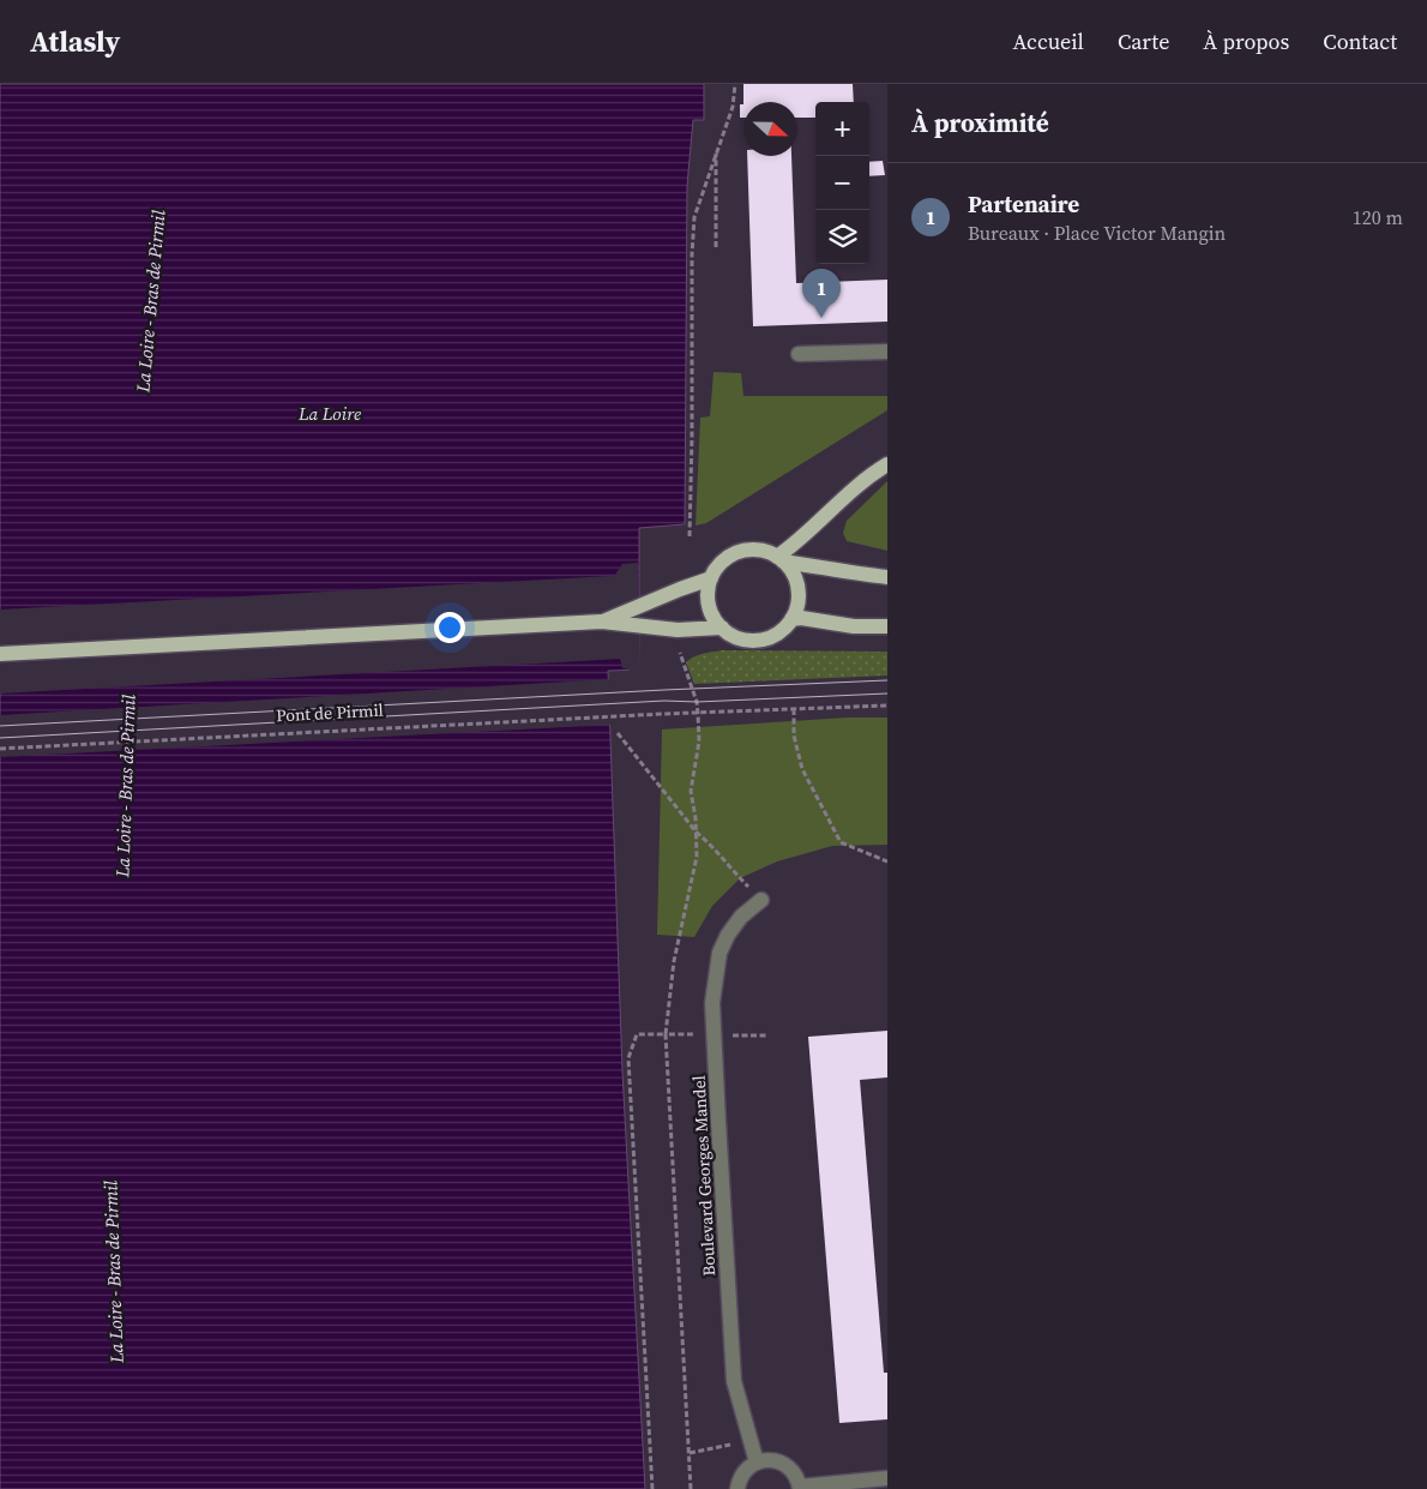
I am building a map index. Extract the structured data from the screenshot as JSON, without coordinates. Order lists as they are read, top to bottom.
{
  "streets": {
    "street": ["Boulevard Georges Mandel"],
    "path": ["Pont de Pirmil"]
  },
  "water": ["La Loire - Bras de Pirmil", "La Loire"],
  "north": "right",
  "page": {
    "header": "Atlasly",
    "nav": [
      "Accueil",
      "Carte",
      "À propos",
      "Contact"
    ],
    "heading": "À proximité",
    "map_buttons": ["+", "−"],
    "list": [
      {
        "mark": "1",
        "name": "Partenaire",
        "note": "Bureaux · Place Victor Mangin",
        "value": "120 m"
      }
    ],
    "pins": "1"
  }
}
